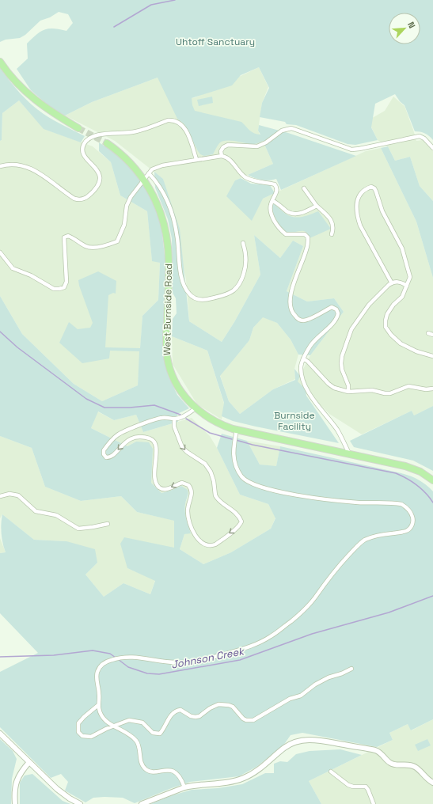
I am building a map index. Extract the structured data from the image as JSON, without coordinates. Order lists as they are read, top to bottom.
{
  "streets": {
    "main road": ["West Burnside Road"]
  },
  "water": ["Johnson Creek"],
  "parks": ["Uhtoff Sanctuary", "Burnside Facility"],
  "north": "top right"
}
